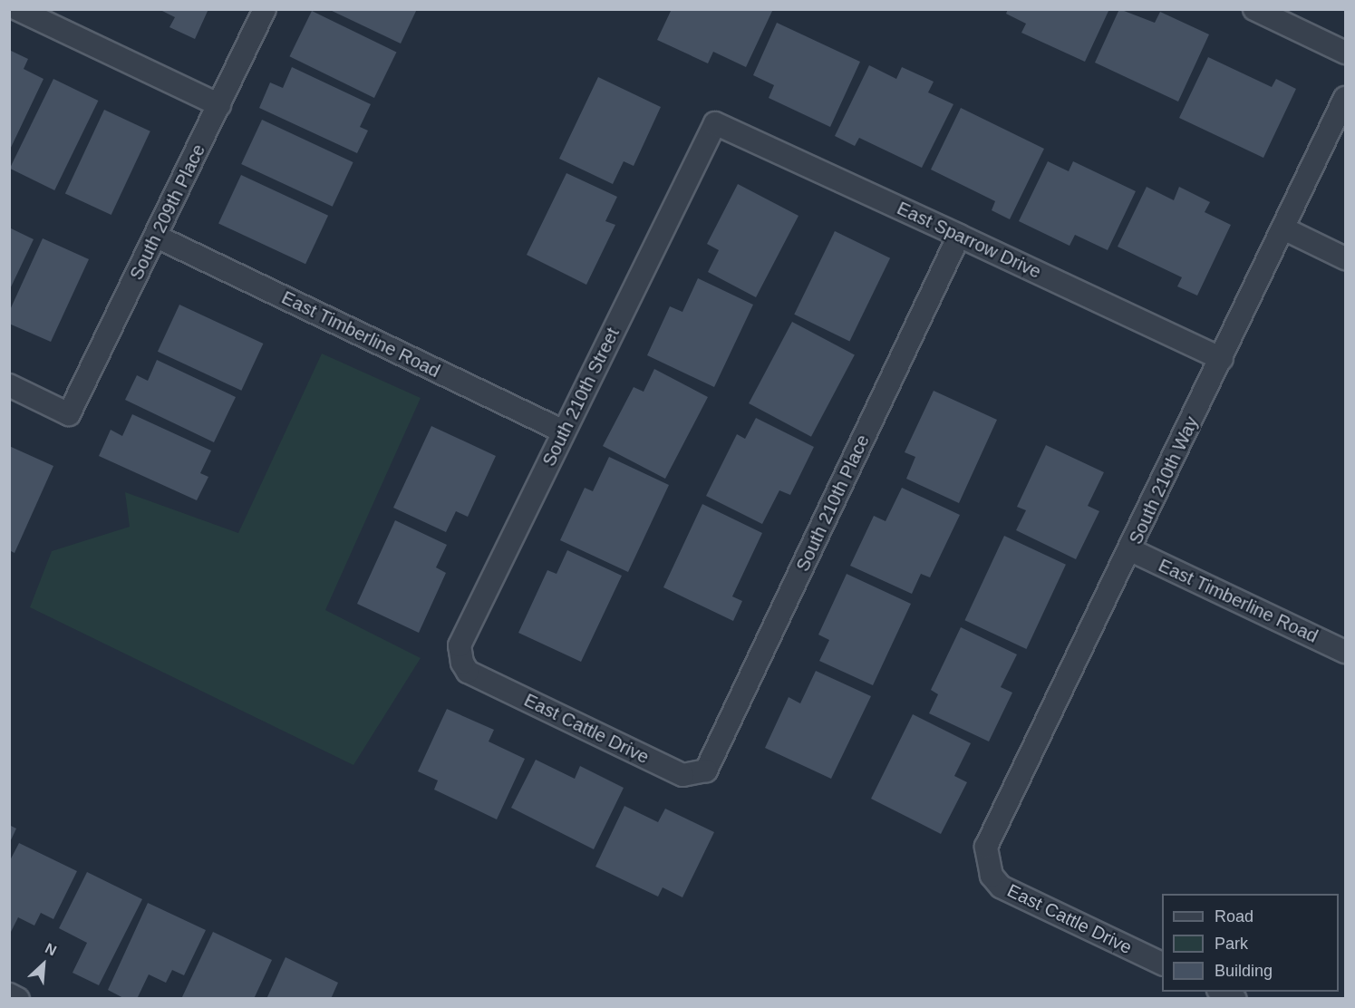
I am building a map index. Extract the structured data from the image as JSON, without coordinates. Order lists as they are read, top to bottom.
{
  "streets": {
    "street": [
      "South 209th Place",
      "East Sparrow Drive",
      "East Timberline Road",
      "South 210th Street",
      "South 210th Way",
      "South 210th Place",
      "East Cattle Drive"
    ]
  },
  "crossings": [
    ["South 209th Place", "East Timberline Road"],
    ["East Sparrow Drive", "South 210th Street"],
    ["East Sparrow Drive", "South 210th Way"],
    ["East Sparrow Drive", "South 210th Place"],
    ["East Timberline Road", "South 210th Street"],
    ["East Timberline Road", "South 210th Way"],
    ["South 210th Street", "East Cattle Drive"],
    ["South 210th Way", "East Cattle Drive"],
    ["South 210th Place", "East Cattle Drive"]
  ],
  "legend": ["Road", "Park", "Building"],
  "north": "top right"
}
